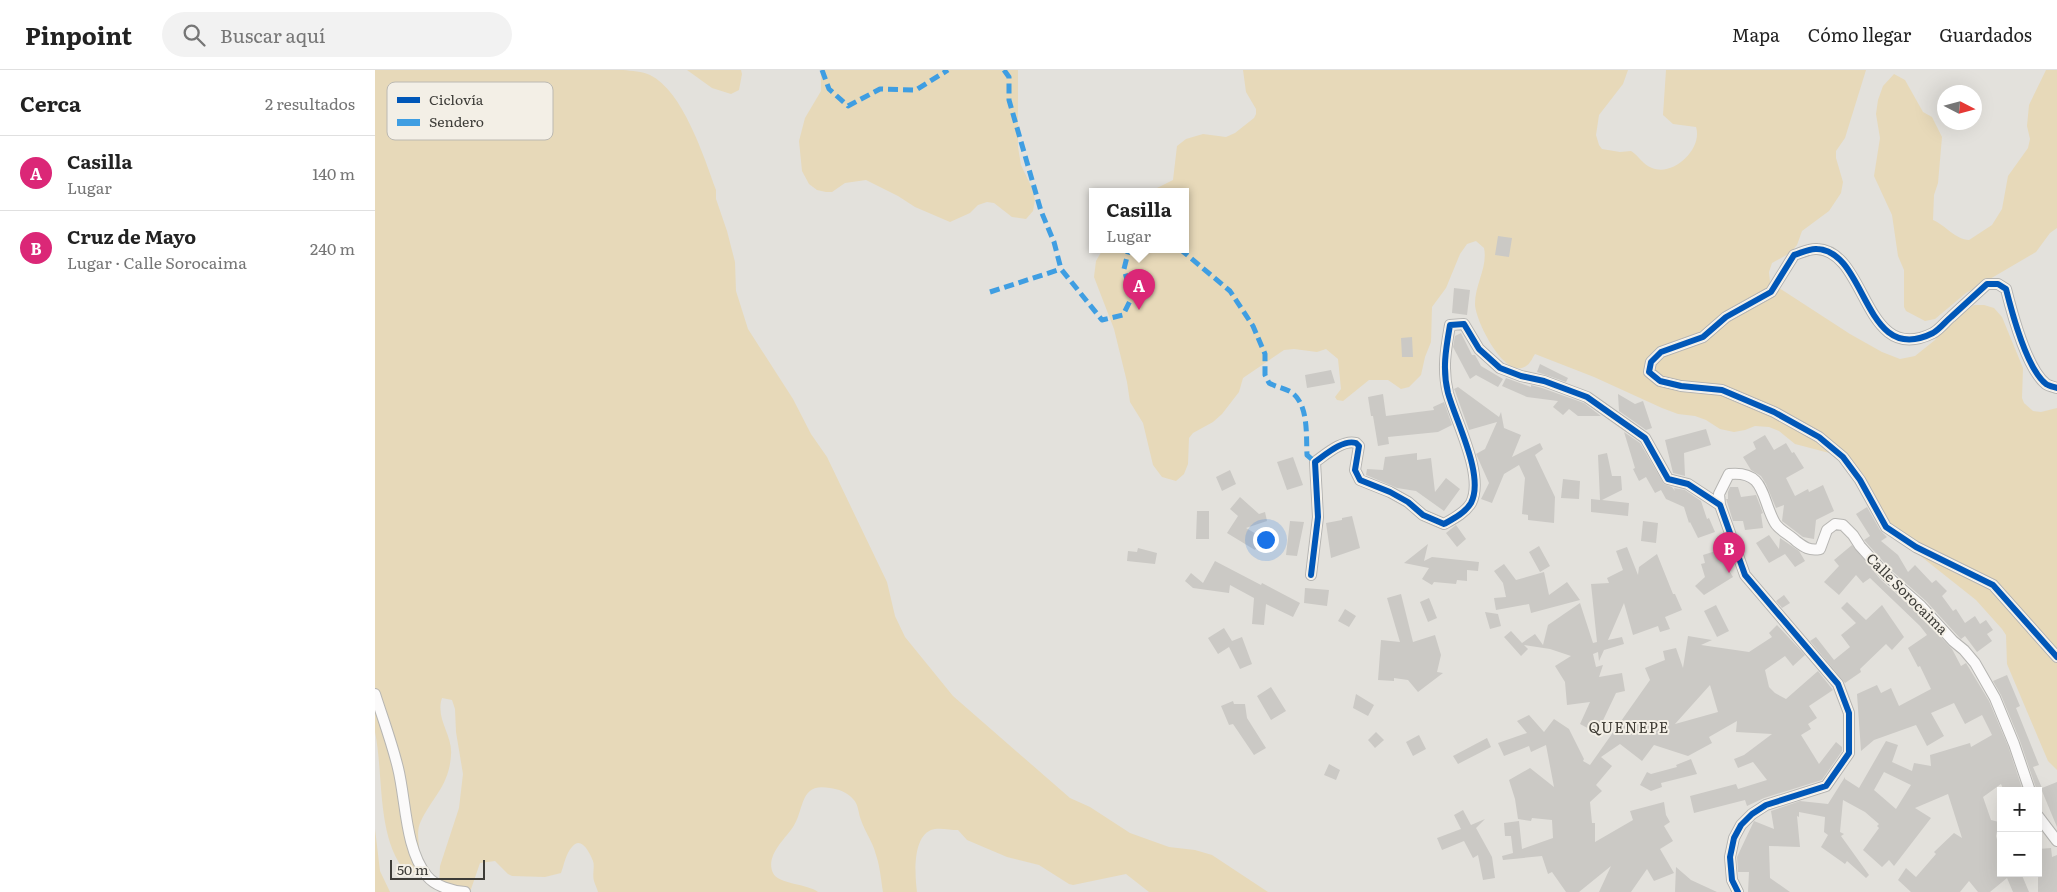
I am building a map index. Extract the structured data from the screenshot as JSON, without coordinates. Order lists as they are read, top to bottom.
{
  "streets": {
    "street": ["Calle Sorocaima"]
  },
  "districts": ["QUENEPE"],
  "legend": ["Ciclovía", "Sendero"],
  "scale_bar": "50 m",
  "north": "right",
  "page": {
    "header": "Pinpoint",
    "search": "Buscar aquí",
    "nav": ["Mapa", "Cómo llegar", "Guardados"],
    "heading": ["Cerca", "2 resultados"],
    "list": [
      {
        "mark": "A",
        "name": "Casilla",
        "note": "Lugar",
        "value": "140 m"
      },
      {
        "mark": "B",
        "name": "Cruz de Mayo",
        "note": "Lugar · Calle Sorocaima",
        "value": "240 m"
      }
    ],
    "popup": ["Casilla", "Lugar"],
    "pins": ["A", "B"],
    "map_buttons": ["+", "−"],
    "scale": "50 m"
  }
}
